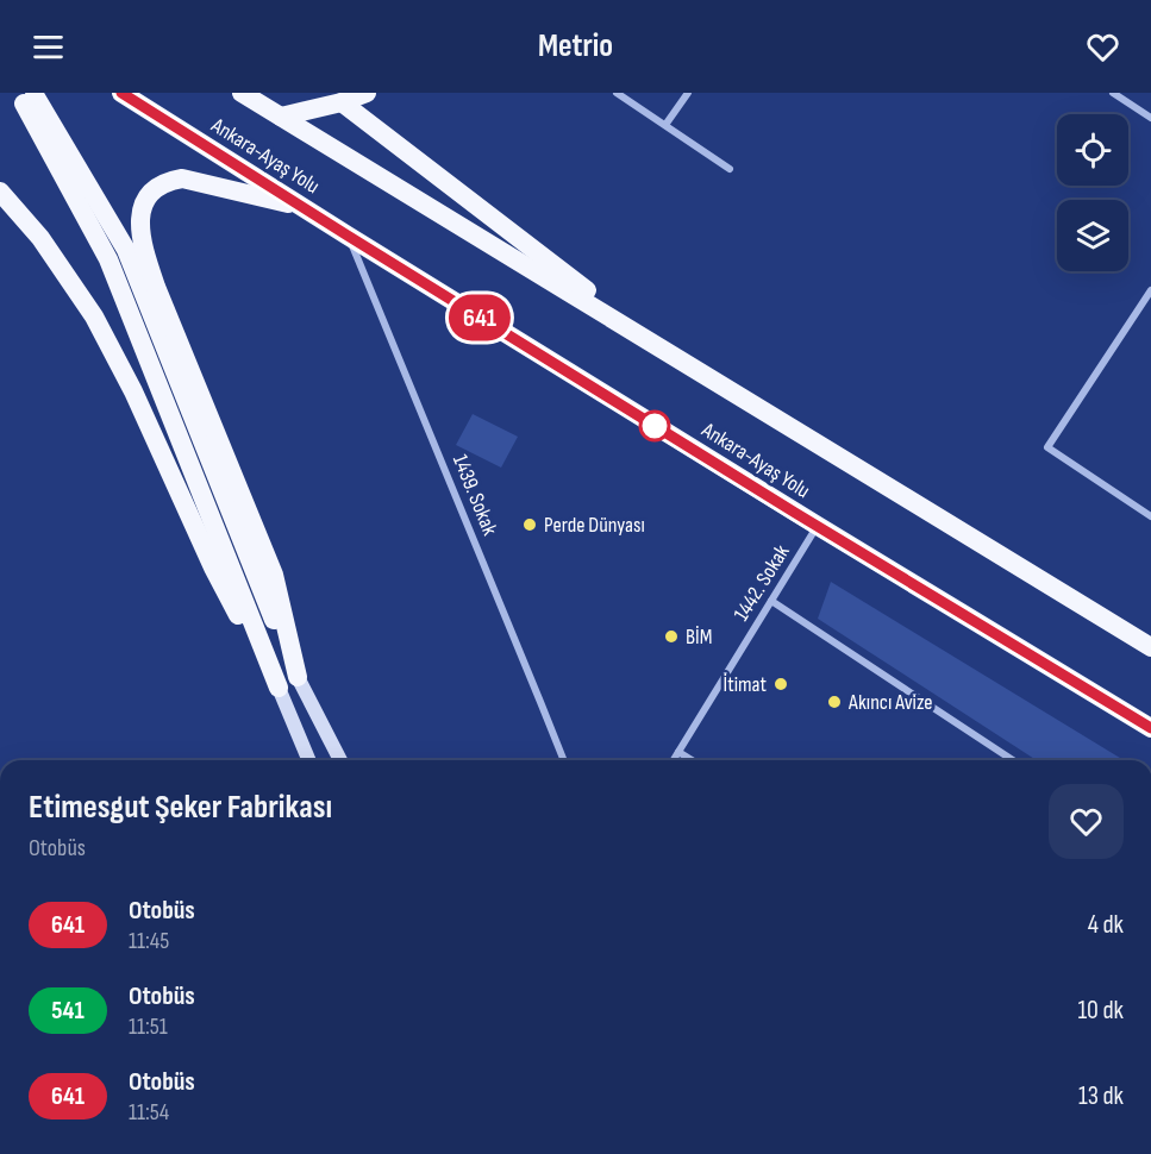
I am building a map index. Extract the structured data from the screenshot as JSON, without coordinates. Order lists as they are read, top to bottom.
{
  "streets": {
    "highway": ["Ankara-Ayaş Yolu"],
    "street": ["1439. Sokak", "1442. Sokak"]
  },
  "crossings": [
    ["Ankara-Ayaş Yolu", "1439. Sokak"],
    ["Ankara-Ayaş Yolu", "1442. Sokak"]
  ],
  "places": [
    "Perde Dünyası",
    "BİM",
    "İtimat",
    "Akıncı Avize"
  ],
  "lines": ["bus line 641"],
  "page": {
    "header": "Metrio",
    "on_map": "641",
    "heading": ["Etimesgut Şeker Fabrikası", "Otobüs"],
    "list": [
      {
        "mark": "641",
        "name": "Otobüs",
        "note": "11:45",
        "value": "4 dk"
      },
      {
        "mark": "541",
        "name": "Otobüs",
        "note": "11:51",
        "value": "10 dk"
      },
      {
        "mark": "641",
        "name": "Otobüs",
        "note": "11:54",
        "value": "13 dk"
      }
    ]
  }
}
